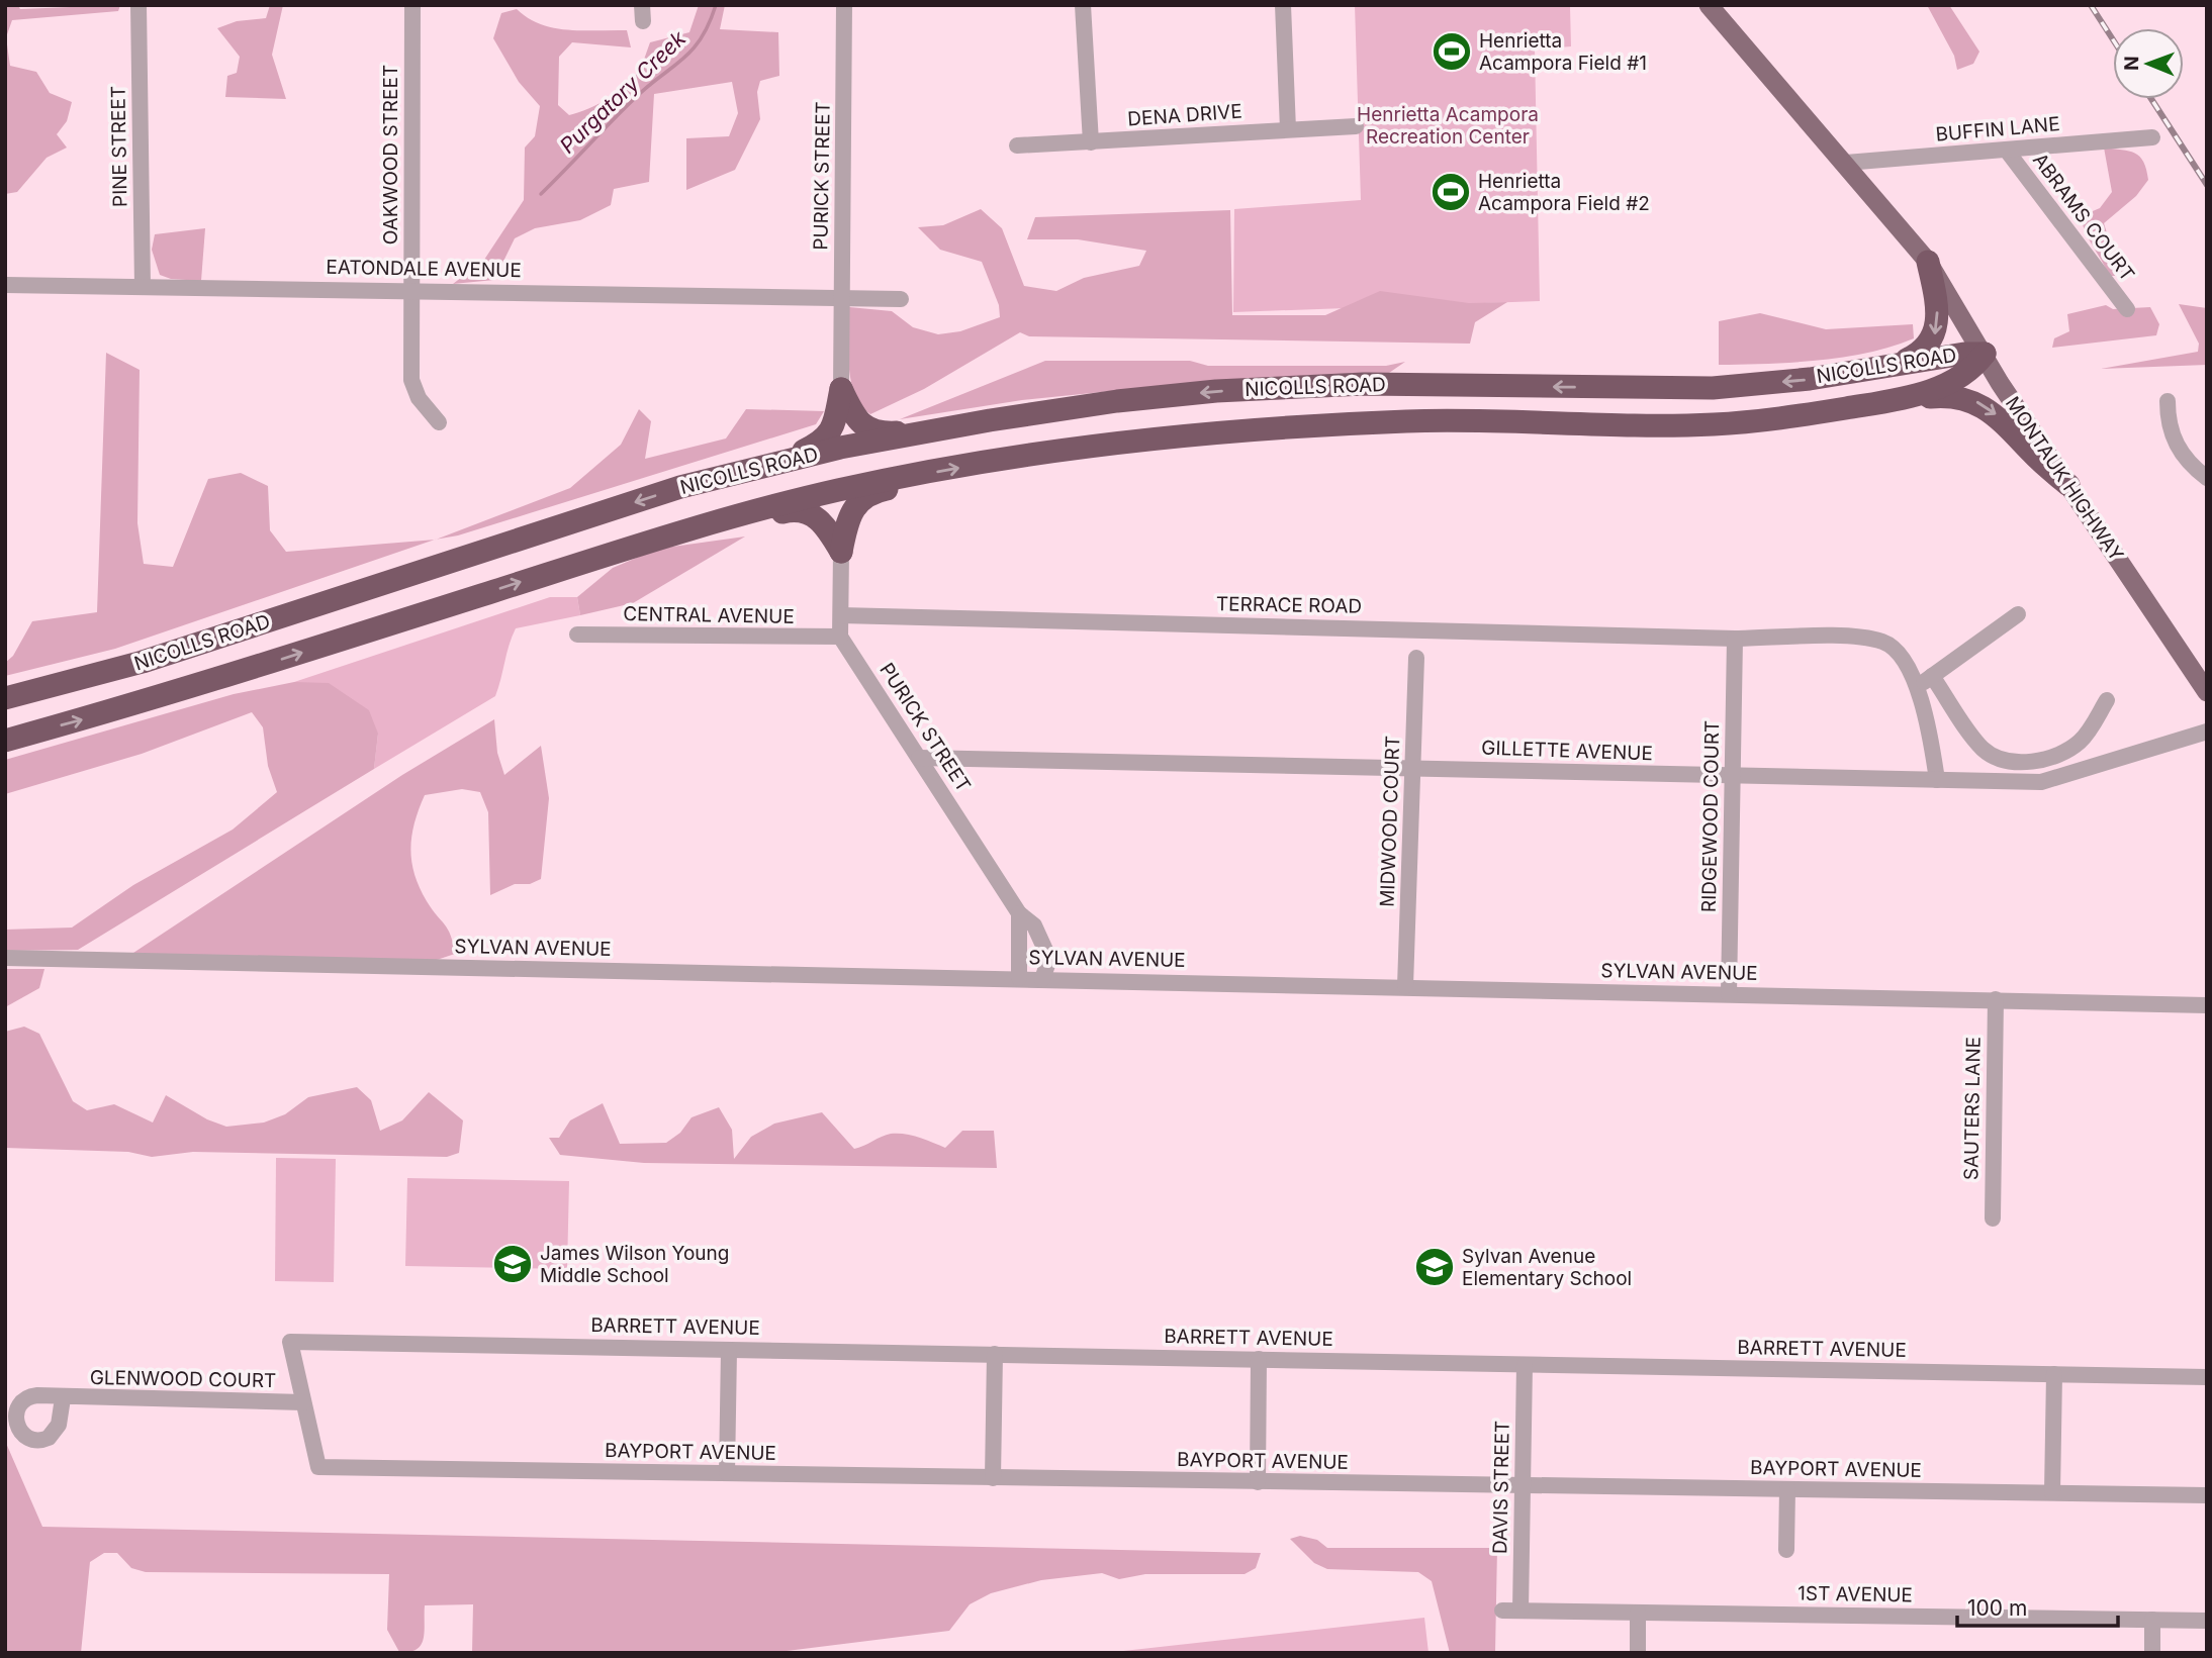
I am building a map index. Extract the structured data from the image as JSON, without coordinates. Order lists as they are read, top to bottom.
{
  "streets": {
    "highway": ["NICOLLS ROAD"],
    "main road": ["MONTAUK HIGHWAY"],
    "street": [
      "DENA DRIVE",
      "BUFFIN LANE",
      "PINE STREET",
      "OAKWOOD STREET",
      "PURICK STREET",
      "ABRAMS COURT",
      "EATONDALE AVENUE",
      "TERRACE ROAD",
      "CENTRAL AVENUE",
      "GILLETTE AVENUE",
      "RIDGEWOOD COURT",
      "MIDWOOD COURT",
      "SYLVAN AVENUE",
      "SAUTERS LANE",
      "BARRETT AVENUE",
      "GLENWOOD COURT",
      "BAYPORT AVENUE",
      "DAVIS STREET",
      "1ST AVENUE"
    ]
  },
  "crossings": [
    ["BUFFIN LANE", "ABRAMS COURT"],
    ["BUFFIN LANE", "MONTAUK HIGHWAY"],
    ["PINE STREET", "EATONDALE AVENUE"],
    ["OAKWOOD STREET", "EATONDALE AVENUE"],
    ["PURICK STREET", "EATONDALE AVENUE"],
    ["PURICK STREET", "CENTRAL AVENUE"],
    ["PURICK STREET", "GILLETTE AVENUE"],
    ["PURICK STREET", "SYLVAN AVENUE"],
    ["NICOLLS ROAD", "MONTAUK HIGHWAY"],
    ["TERRACE ROAD", "GILLETTE AVENUE"],
    ["TERRACE ROAD", "RIDGEWOOD COURT"],
    ["GILLETTE AVENUE", "RIDGEWOOD COURT"],
    ["GILLETTE AVENUE", "MIDWOOD COURT"],
    ["RIDGEWOOD COURT", "SYLVAN AVENUE"],
    ["MIDWOOD COURT", "SYLVAN AVENUE"],
    ["SYLVAN AVENUE", "SAUTERS LANE"],
    ["BARRETT AVENUE", "GLENWOOD COURT"],
    ["BARRETT AVENUE", "BAYPORT AVENUE"],
    ["BARRETT AVENUE", "DAVIS STREET"],
    ["GLENWOOD COURT", "BAYPORT AVENUE"],
    ["BAYPORT AVENUE", "DAVIS STREET"],
    ["DAVIS STREET", "1ST AVENUE"]
  ],
  "water": ["Purgatory Creek"],
  "parks": ["Henrietta Acampora Recreation Center"],
  "places": {
    "sports": ["Henrietta Acampora Field #1", "Henrietta Acampora Field #2"],
    "school or university": ["James Wilson Young Middle School", "Sylvan Avenue Elementary School"]
  },
  "scale_bar": "100 m",
  "north": "left"
}
